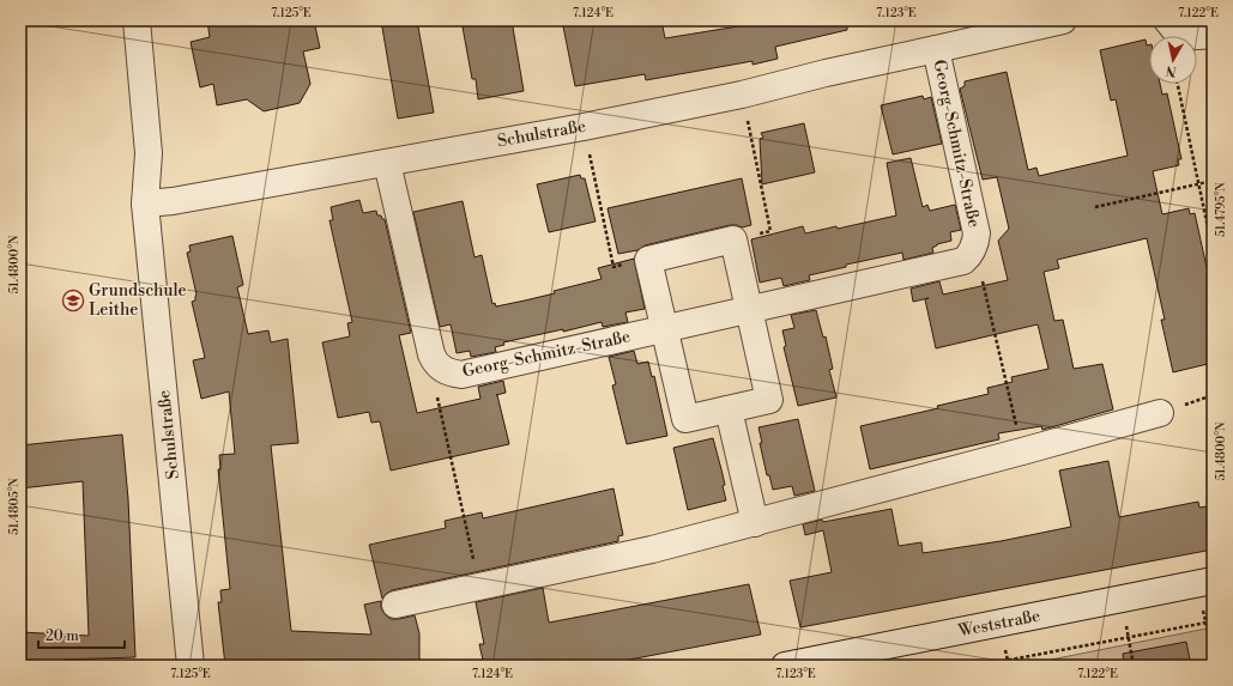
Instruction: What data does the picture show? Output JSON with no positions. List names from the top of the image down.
{
  "streets": {
    "street": ["Schulstraße", "Georg-Schmitz-Straße", "Weststraße"]
  },
  "crossings": [
    ["Schulstraße", "Georg-Schmitz-Straße"]
  ],
  "places": {
    "school or university": ["Grundschule Leithe"]
  },
  "scale_bar": "20 m",
  "north": "bottom",
  "coordinates": [
    "7.125°E",
    "7.124°E",
    "7.123°E",
    "7.122°E",
    "51.4795°N",
    "51.4800°N",
    "51.4805°N"
  ]
}
